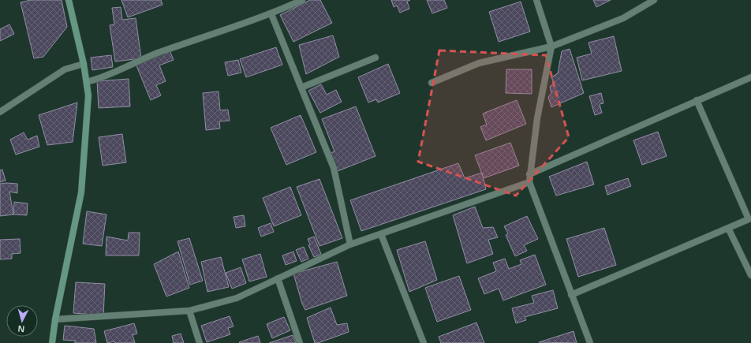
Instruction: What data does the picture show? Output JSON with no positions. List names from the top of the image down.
{
  "north": "bottom"
}
